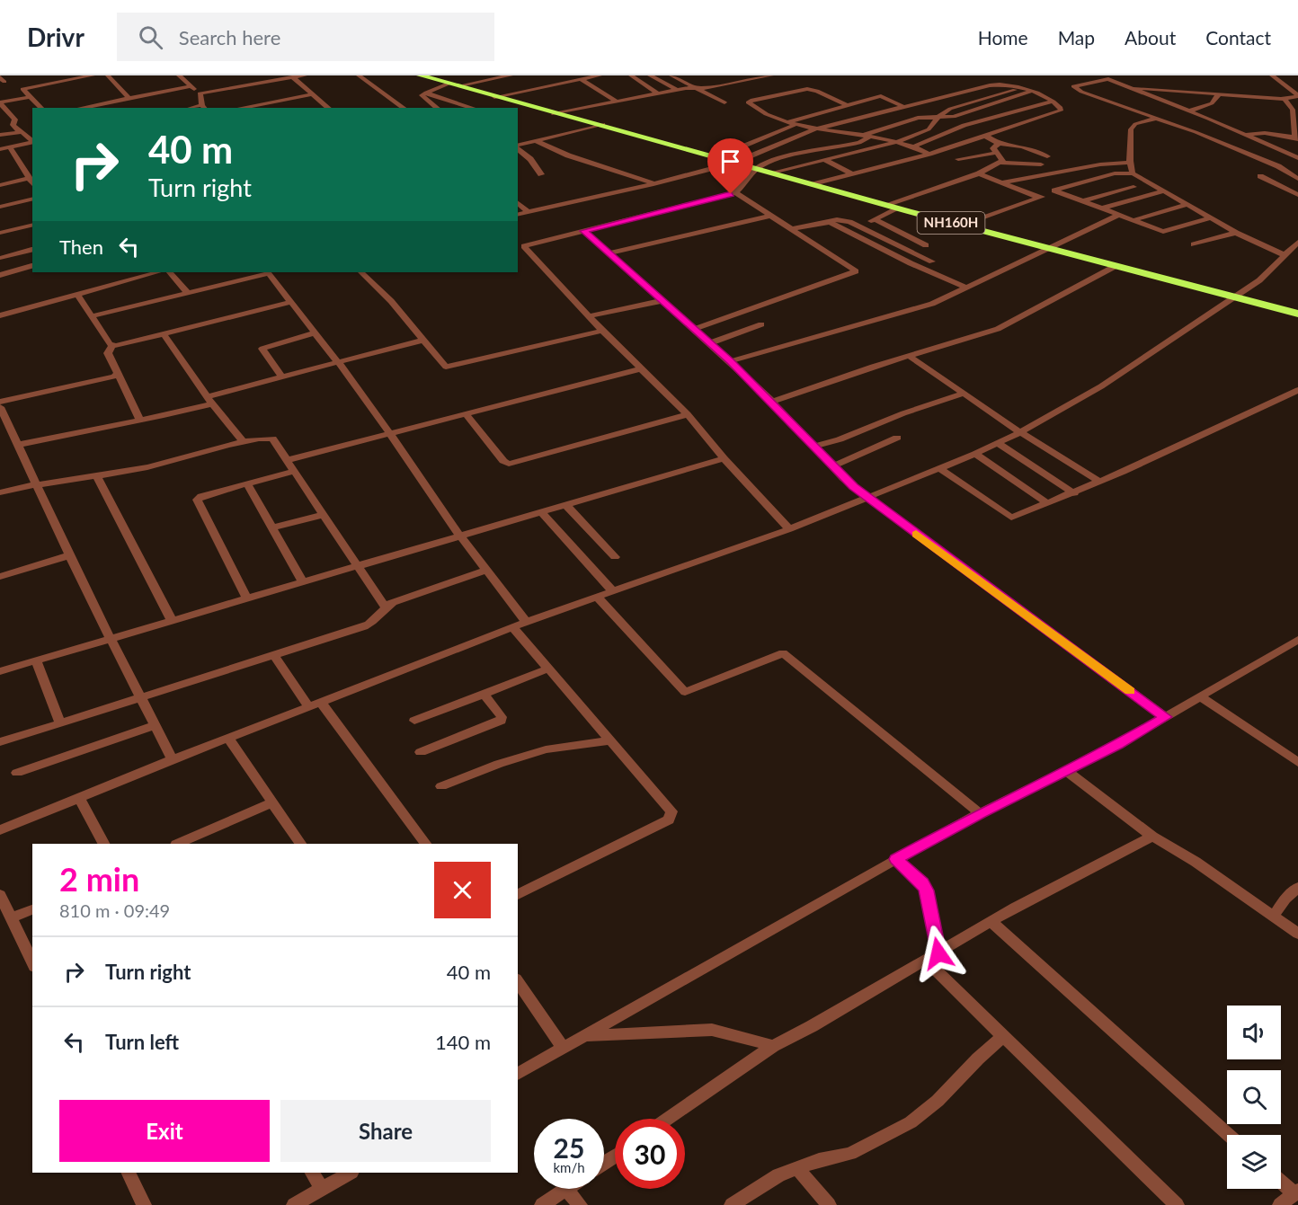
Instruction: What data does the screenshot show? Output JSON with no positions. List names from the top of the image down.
{
  "streets": {
    "highway": ["NH160H"]
  },
  "page": {
    "header": "Drivr",
    "search": "Search here",
    "nav": [
      "Home",
      "Map",
      "About",
      "Contact"
    ],
    "turn": ["40 m", "Turn right"],
    "then": "Then",
    "heading": ["2 min", "810 m · 09:49"],
    "list": [
      {
        "name": "Turn right",
        "value": "40 m"
      },
      {
        "name": "Turn left",
        "value": "140 m"
      }
    ],
    "buttons": ["Exit", "Share"],
    "speed": "25 km/h",
    "limit": "30"
  }
}
